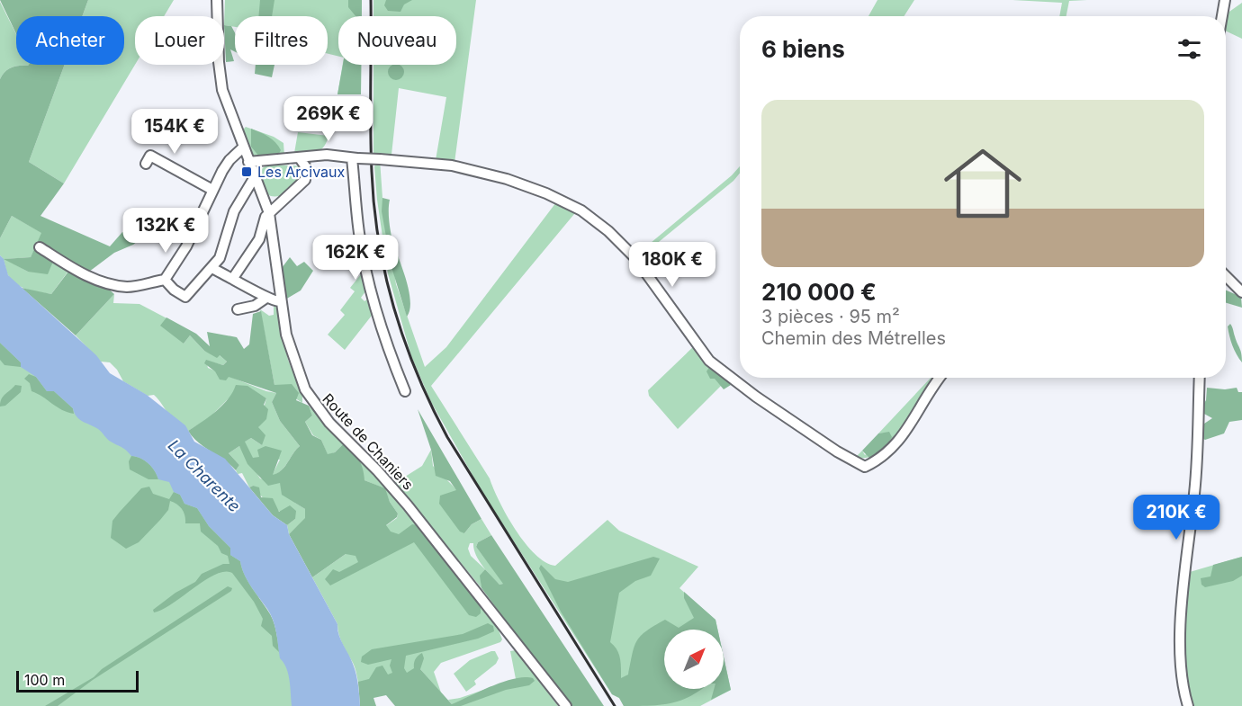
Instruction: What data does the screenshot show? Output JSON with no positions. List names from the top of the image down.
{
  "streets": {
    "street": ["Route de Chaniers"]
  },
  "water": ["La Charente"],
  "places": {
    "transit": ["Les Arcivaux"]
  },
  "scale_bar": "100 m",
  "north": "top right",
  "page": {
    "chip": [
      "Acheter",
      "Louer",
      "Filtres",
      "Nouveau"
    ],
    "heading": "6 biens",
    "list": [
      {
        "name": "210 000 €",
        "note": "3 pièces · 95 m² · Chemin des Métrelles"
      }
    ],
    "price": [
      "269K €",
      "154K €",
      "132K €",
      "162K €",
      "180K €",
      "210K €"
    ],
    "scale": "100 m"
  }
}
